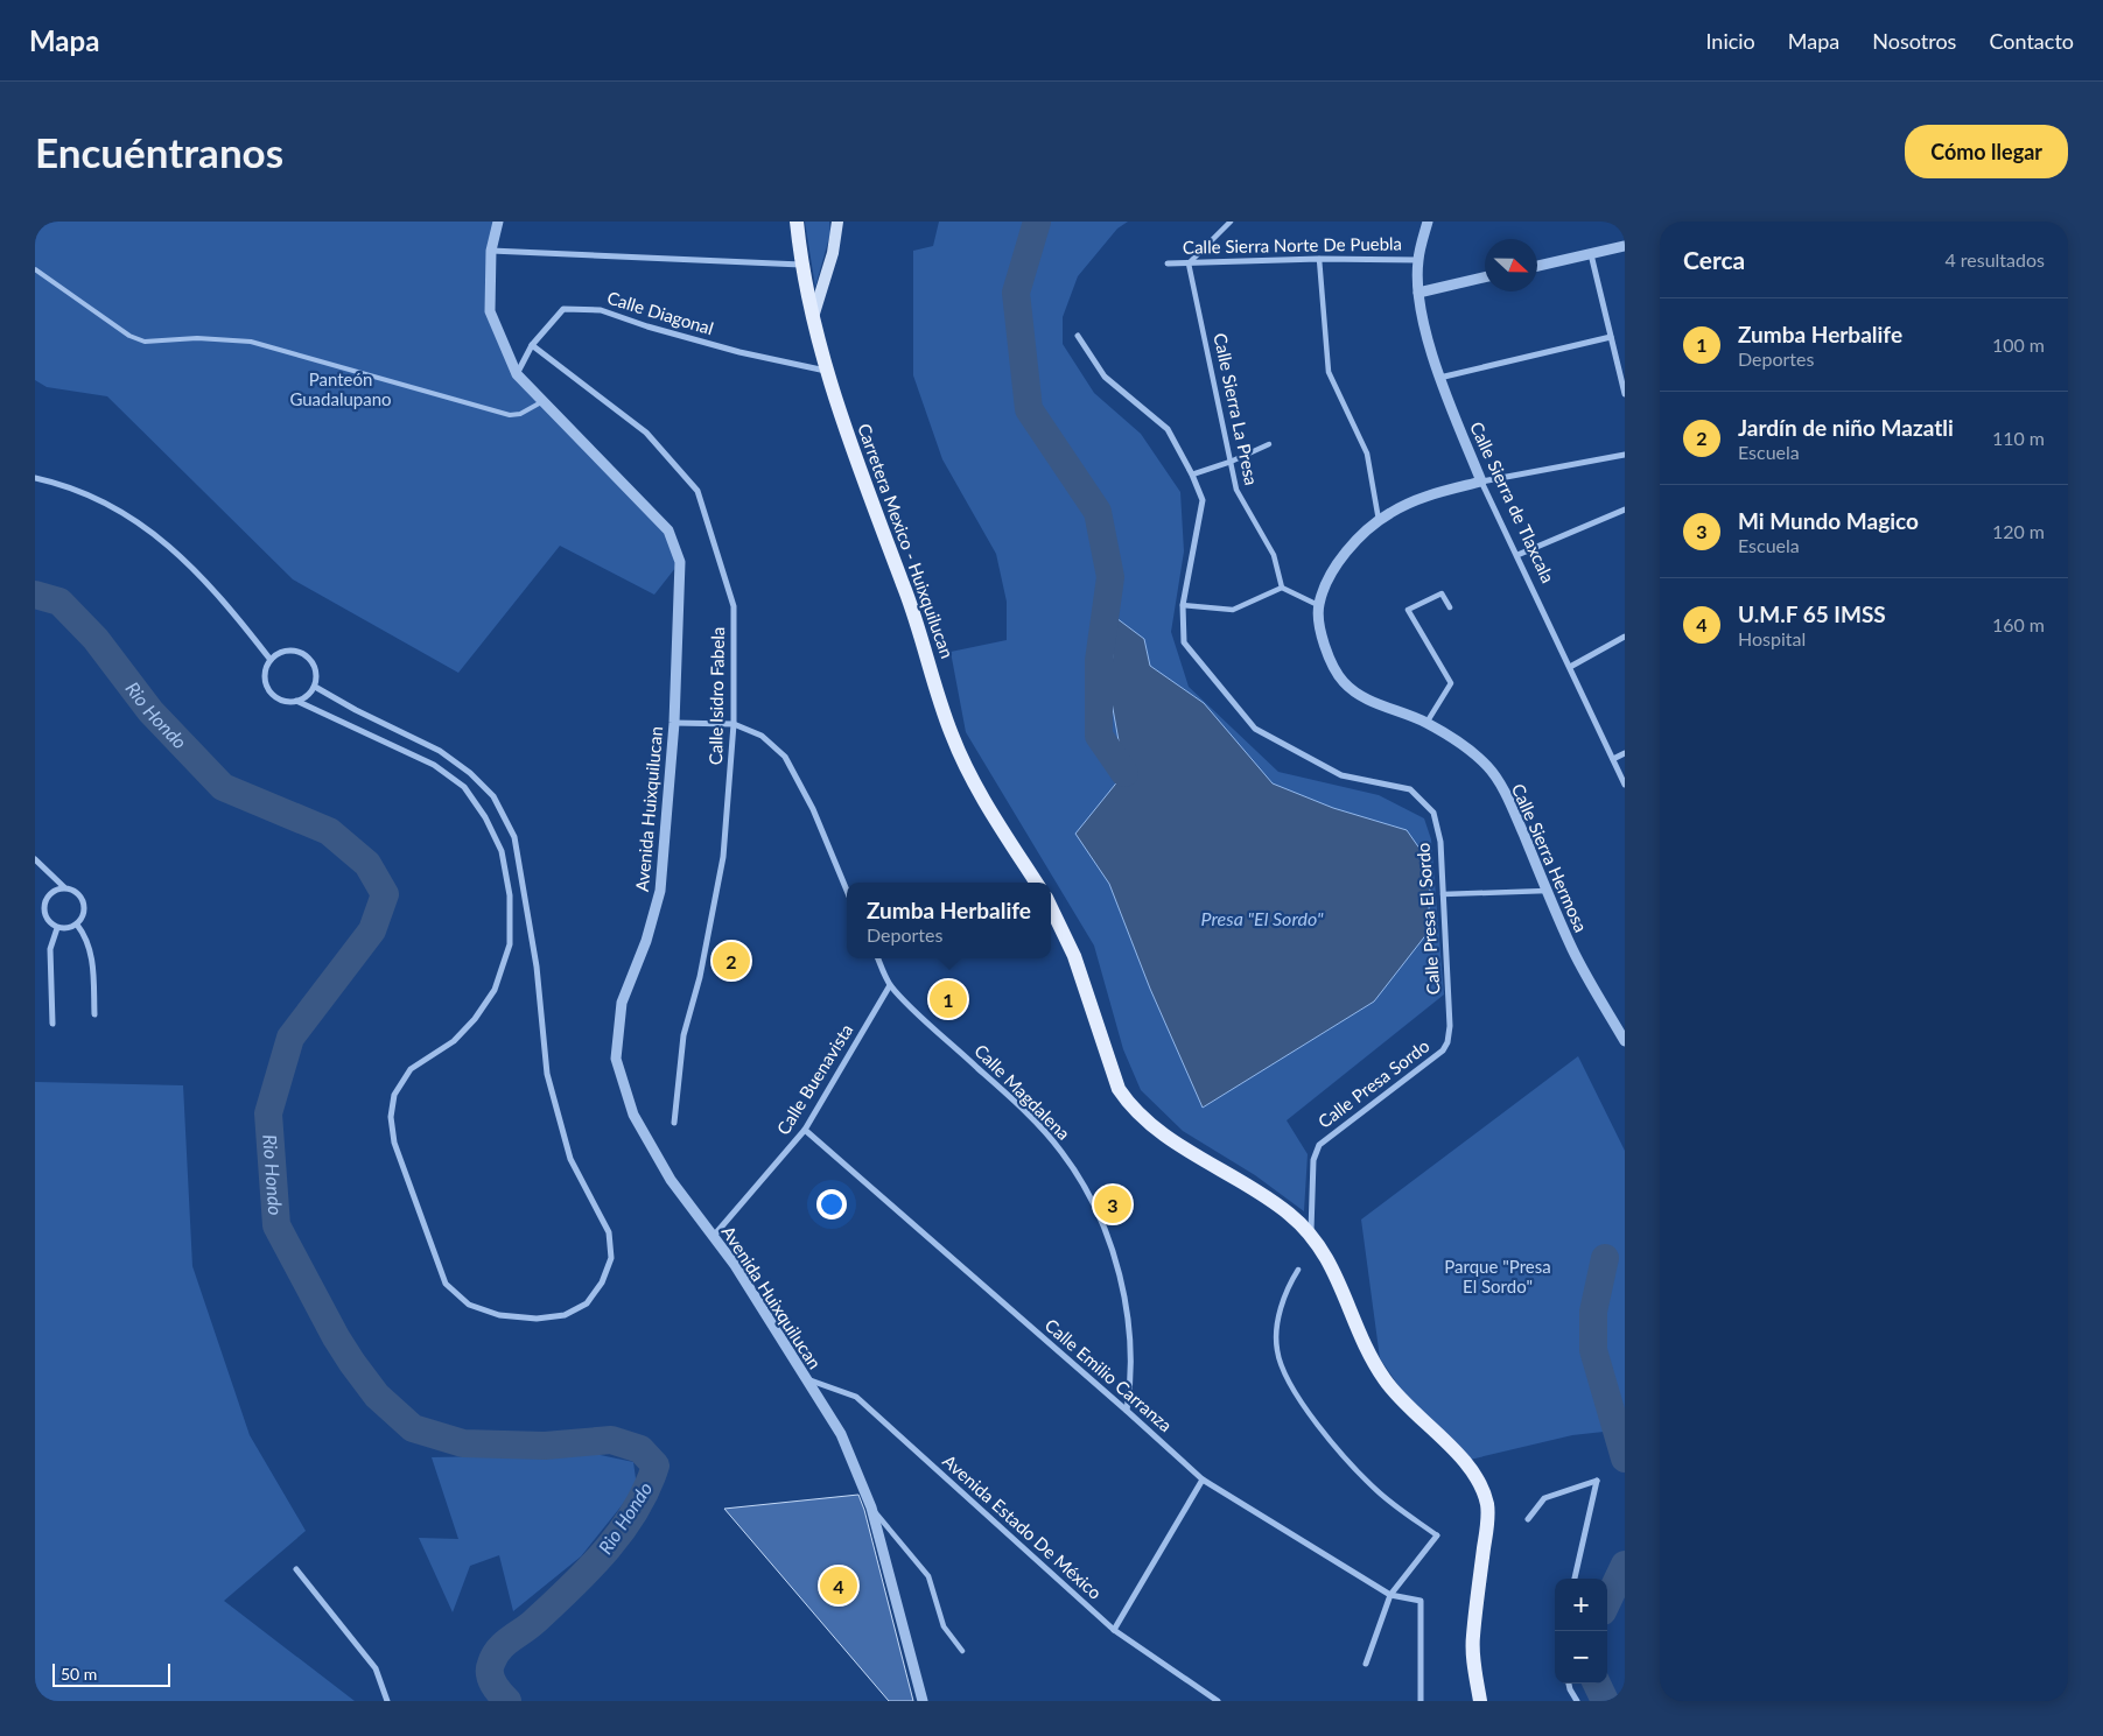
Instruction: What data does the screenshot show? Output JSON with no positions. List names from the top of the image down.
{
  "streets": {
    "main road": ["Carretera Mexico - Huixquilucan"],
    "street": [
      "Calle Sierra Norte De Puebla",
      "Calle Diagonal",
      "Calle Sierra La Presa",
      "Calle Sierra de Tlaxcala",
      "Calle Isidro Fabela",
      "Avenida Huixquilucan",
      "Calle Sierra Hermosa",
      "Calle Presa El Sordo",
      "Calle Buenavista",
      "Calle Presa Sordo",
      "Calle Magdalena",
      "Calle Emilio Carranza",
      "Avenida Estado De México"
    ]
  },
  "crossings": [
    ["Calle Sierra Norte De Puebla", "Calle Sierra La Presa"],
    ["Calle Sierra Norte De Puebla", "Calle Sierra de Tlaxcala"],
    ["Calle Diagonal", "Carretera Mexico - Huixquilucan"],
    ["Calle Diagonal", "Calle Isidro Fabela"],
    ["Calle Diagonal", "Avenida Huixquilucan"],
    ["Avenida Huixquilucan", "Calle Buenavista"],
    ["Avenida Huixquilucan", "Avenida Estado De México"],
    ["Calle Presa El Sordo", "Calle Presa Sordo"],
    ["Calle Buenavista", "Calle Magdalena"],
    ["Calle Buenavista", "Calle Emilio Carranza"],
    ["Calle Magdalena", "Calle Emilio Carranza"]
  ],
  "water": ["Rio Hondo", "Presa \"El Sordo\""],
  "parks": ["Panteón Guadalupano", "Parque \"Presa El Sordo\""],
  "scale_bar": "50 m",
  "north": "right",
  "page": {
    "header": "Mapa",
    "nav": [
      "Inicio",
      "Mapa",
      "Nosotros",
      "Contacto"
    ],
    "buttons": "Cómo llegar",
    "title": "Encuéntranos",
    "heading": ["Cerca", "4 resultados"],
    "list": [
      {
        "mark": "1",
        "name": "Zumba Herbalife",
        "note": "Deportes",
        "value": "100 m"
      },
      {
        "mark": "2",
        "name": "Jardín de niño Mazatli",
        "note": "Escuela",
        "value": "110 m"
      },
      {
        "mark": "3",
        "name": "Mi Mundo Magico",
        "note": "Escuela",
        "value": "120 m"
      },
      {
        "mark": "4",
        "name": "U.M.F 65 IMSS",
        "note": "Hospital",
        "value": "160 m"
      }
    ],
    "popup": ["Zumba Herbalife", "Deportes"],
    "pins": [
      "2",
      "1",
      "3",
      "4"
    ],
    "map_buttons": ["+", "−"],
    "scale": "50 m"
  }
}
